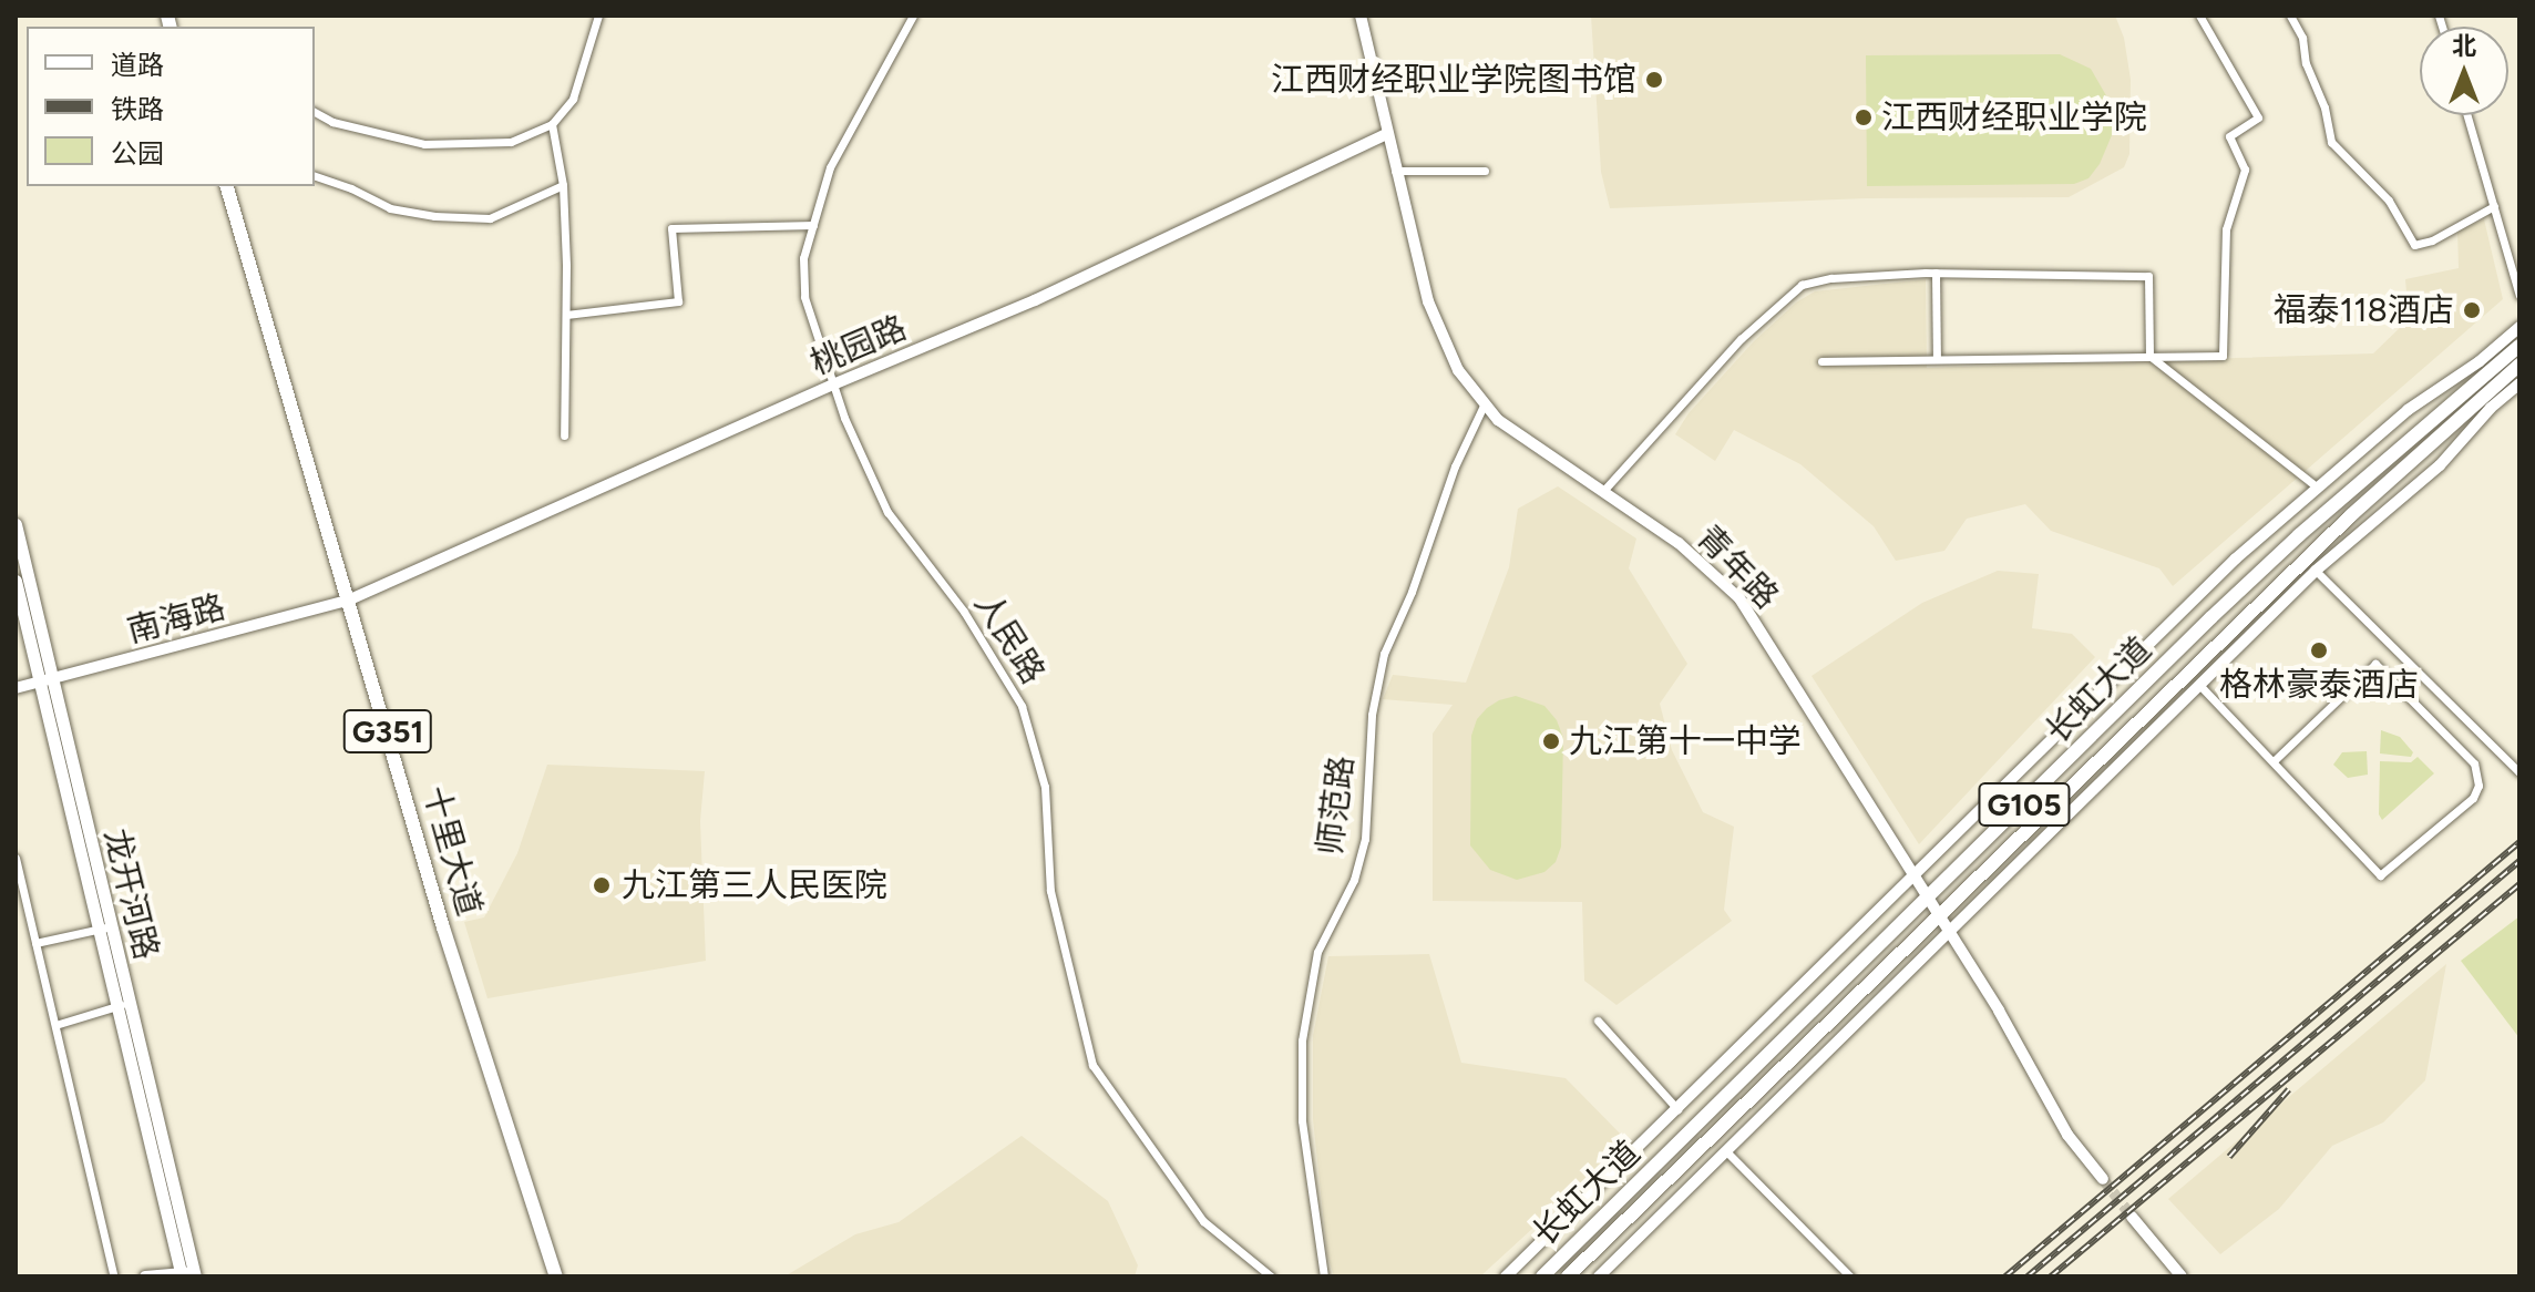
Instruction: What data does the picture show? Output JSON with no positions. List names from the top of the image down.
{
  "streets": {
    "highway": [
      "长虹大道",
      "G351",
      "G105",
      "十里大道"
    ],
    "main road": ["龙开河路"],
    "street": [
      "桃园路",
      "青年路",
      "南海路",
      "人民路",
      "师范路"
    ]
  },
  "crossings": [
    ["桃园路", "青年路"],
    ["桃园路", "南海路"],
    ["桃园路", "人民路"],
    ["桃园路", "十里大道"],
    ["青年路", "长虹大道"],
    ["青年路", "师范路"],
    ["南海路", "十里大道"],
    ["南海路", "龙开河路"]
  ],
  "places": [
    "江西财经职业学院图书馆",
    "江西财经职业学院",
    "福泰118酒店",
    "格林豪泰酒店",
    "九江第十一中学",
    "九江第三人民医院"
  ],
  "legend": ["道路", "铁路", "公园"],
  "north": "top"
}
